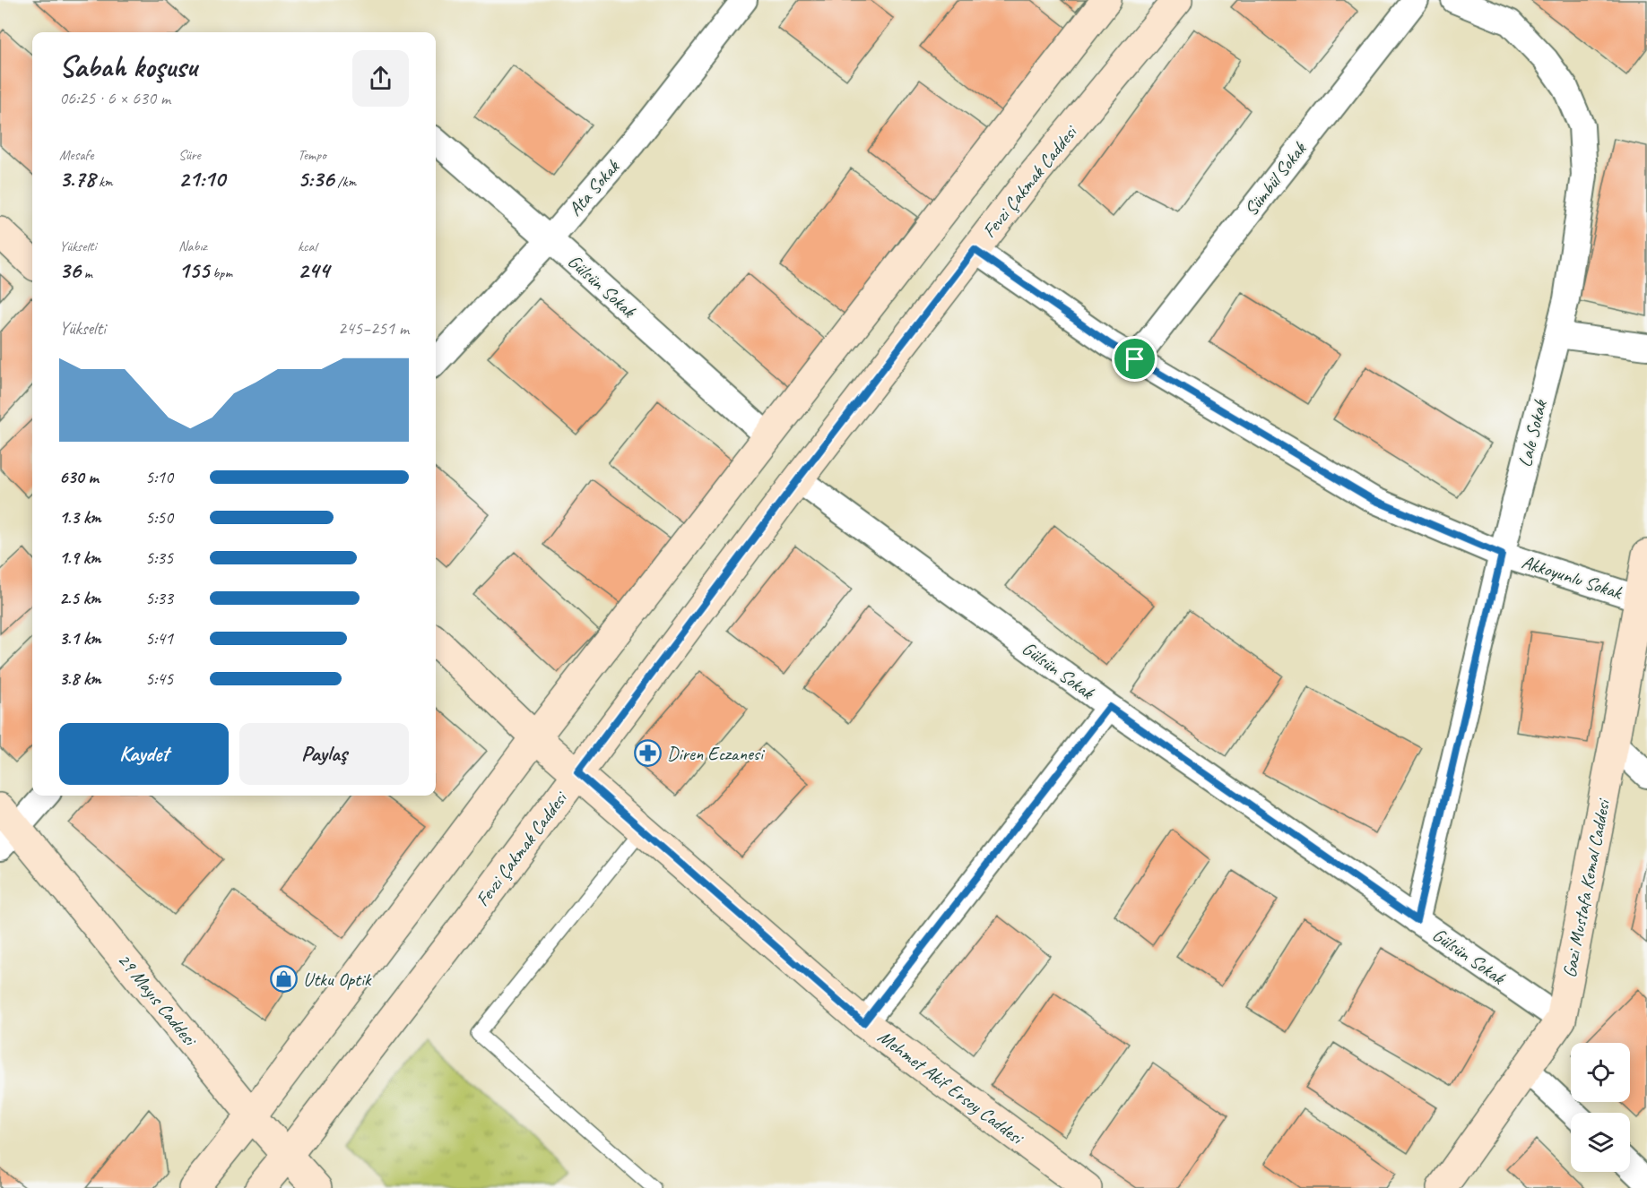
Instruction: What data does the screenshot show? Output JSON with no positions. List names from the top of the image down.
{
  "streets": {
    "main road": [
      "Fevzi Çakmak Caddesi",
      "Gazi Mustafa Kemal Caddesi",
      "29 Mayıs Caddesi",
      "Mehmet Akif Ersoy Caddesi"
    ],
    "street": [
      "Sümbül Sokak",
      "Ata Sokak",
      "Gülsün Sokak",
      "Lale Sokak",
      "Akkoyunlu Sokak"
    ]
  },
  "crossings": [
    ["Sümbül Sokak", "Akkoyunlu Sokak"],
    ["Fevzi Çakmak Caddesi", "Gülsün Sokak"],
    ["Fevzi Çakmak Caddesi", "Akkoyunlu Sokak"],
    ["Fevzi Çakmak Caddesi", "29 Mayıs Caddesi"],
    ["Fevzi Çakmak Caddesi", "Mehmet Akif Ersoy Caddesi"],
    ["Ata Sokak", "Gülsün Sokak"],
    ["Gülsün Sokak", "Lale Sokak"],
    ["Gülsün Sokak", "Gazi Mustafa Kemal Caddesi"],
    ["Lale Sokak", "Akkoyunlu Sokak"],
    ["Akkoyunlu Sokak", "Gazi Mustafa Kemal Caddesi"]
  ],
  "places": {
    "pharmacy": ["Diren Eczanesi"],
    "shop": ["Utku Optik"]
  },
  "page": {
    "heading": ["Sabah koşusu", "06:25 · 6 × 630 m"],
    "stats": [
      ["Mesafe", "3.78 km"],
      ["Süre", "21:10"],
      ["Tempo", "5:36 /km"],
      ["Yükselti", "36 m"],
      ["Nabız", "155 bpm"],
      ["kcal", "244"]
    ],
    "chart": ["Yükselti", "245–251 m"],
    "list": [
      {
        "name": "630 m",
        "note": "5:10"
      },
      {
        "name": "1.3 km",
        "note": "5:50"
      },
      {
        "name": "1.9 km",
        "note": "5:35"
      },
      {
        "name": "2.5 km",
        "note": "5:33"
      },
      {
        "name": "3.1 km",
        "note": "5:41"
      },
      {
        "name": "3.8 km",
        "note": "5:45"
      }
    ],
    "buttons": ["Kaydet", "Paylaş"]
  }
}
